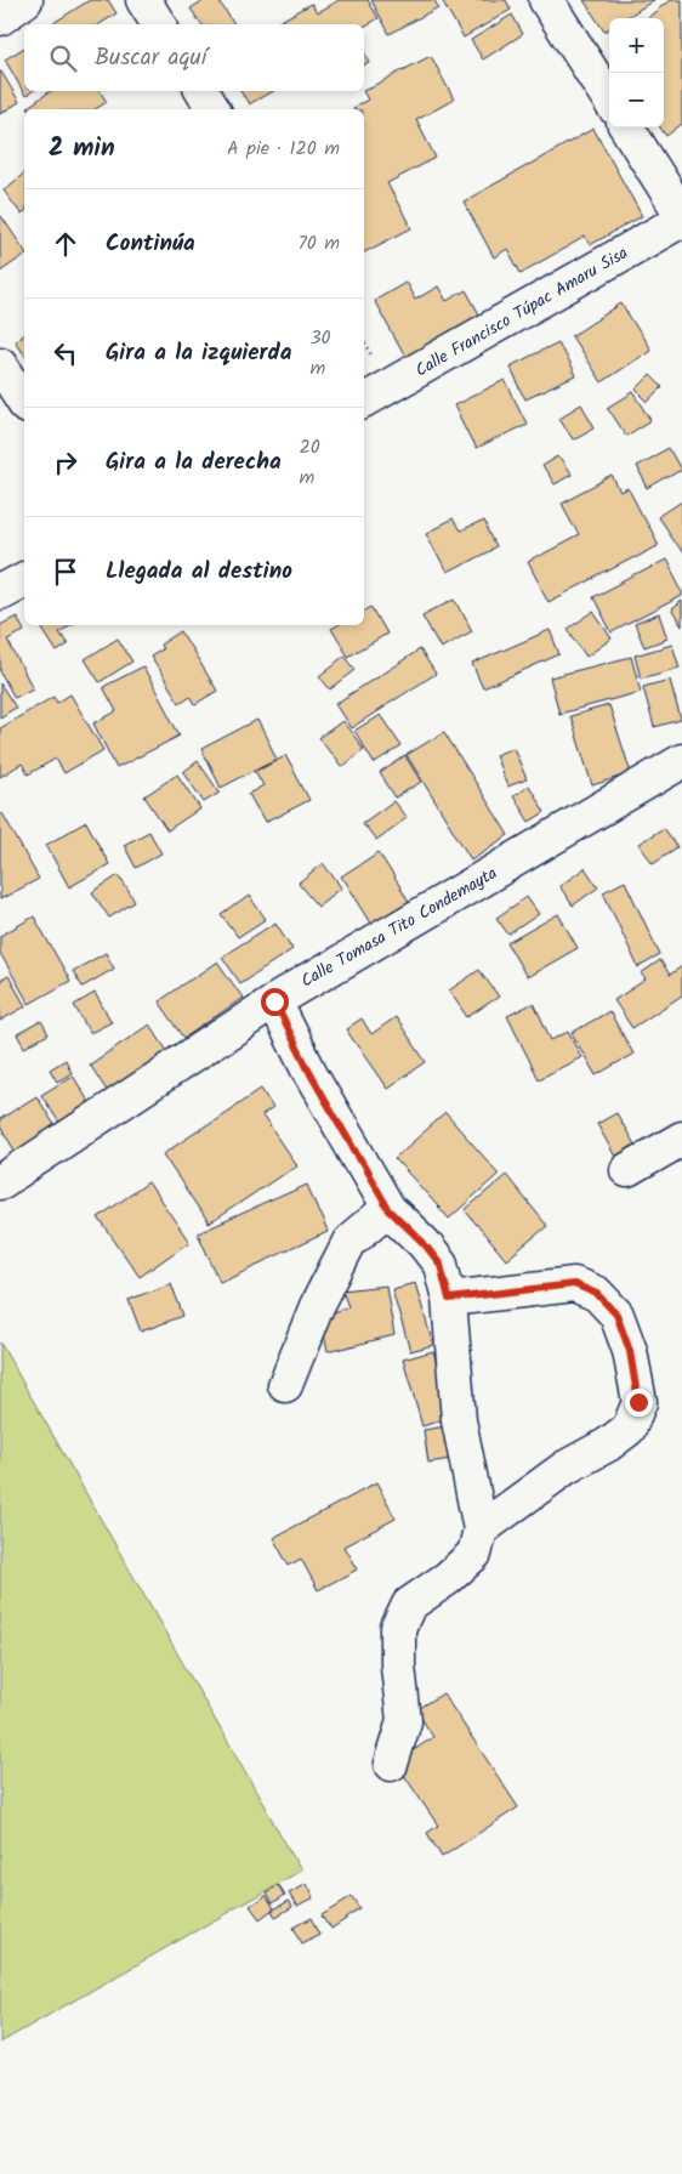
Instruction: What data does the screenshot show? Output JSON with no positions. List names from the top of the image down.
{
  "streets": {
    "street": ["Calle Francisco Túpac Amaru Sisa", "Calle Tomasa Tito Condemayta"]
  },
  "page": {
    "map_buttons": ["+", "−"],
    "search": "Buscar aquí",
    "heading": ["2 min", "A pie · 120 m"],
    "list": [
      ["Continúa", "70 m"],
      ["Gira a la izquierda", "30 m"],
      ["Gira a la derecha", "20 m"],
      "Llegada al destino"
    ]
  }
}
